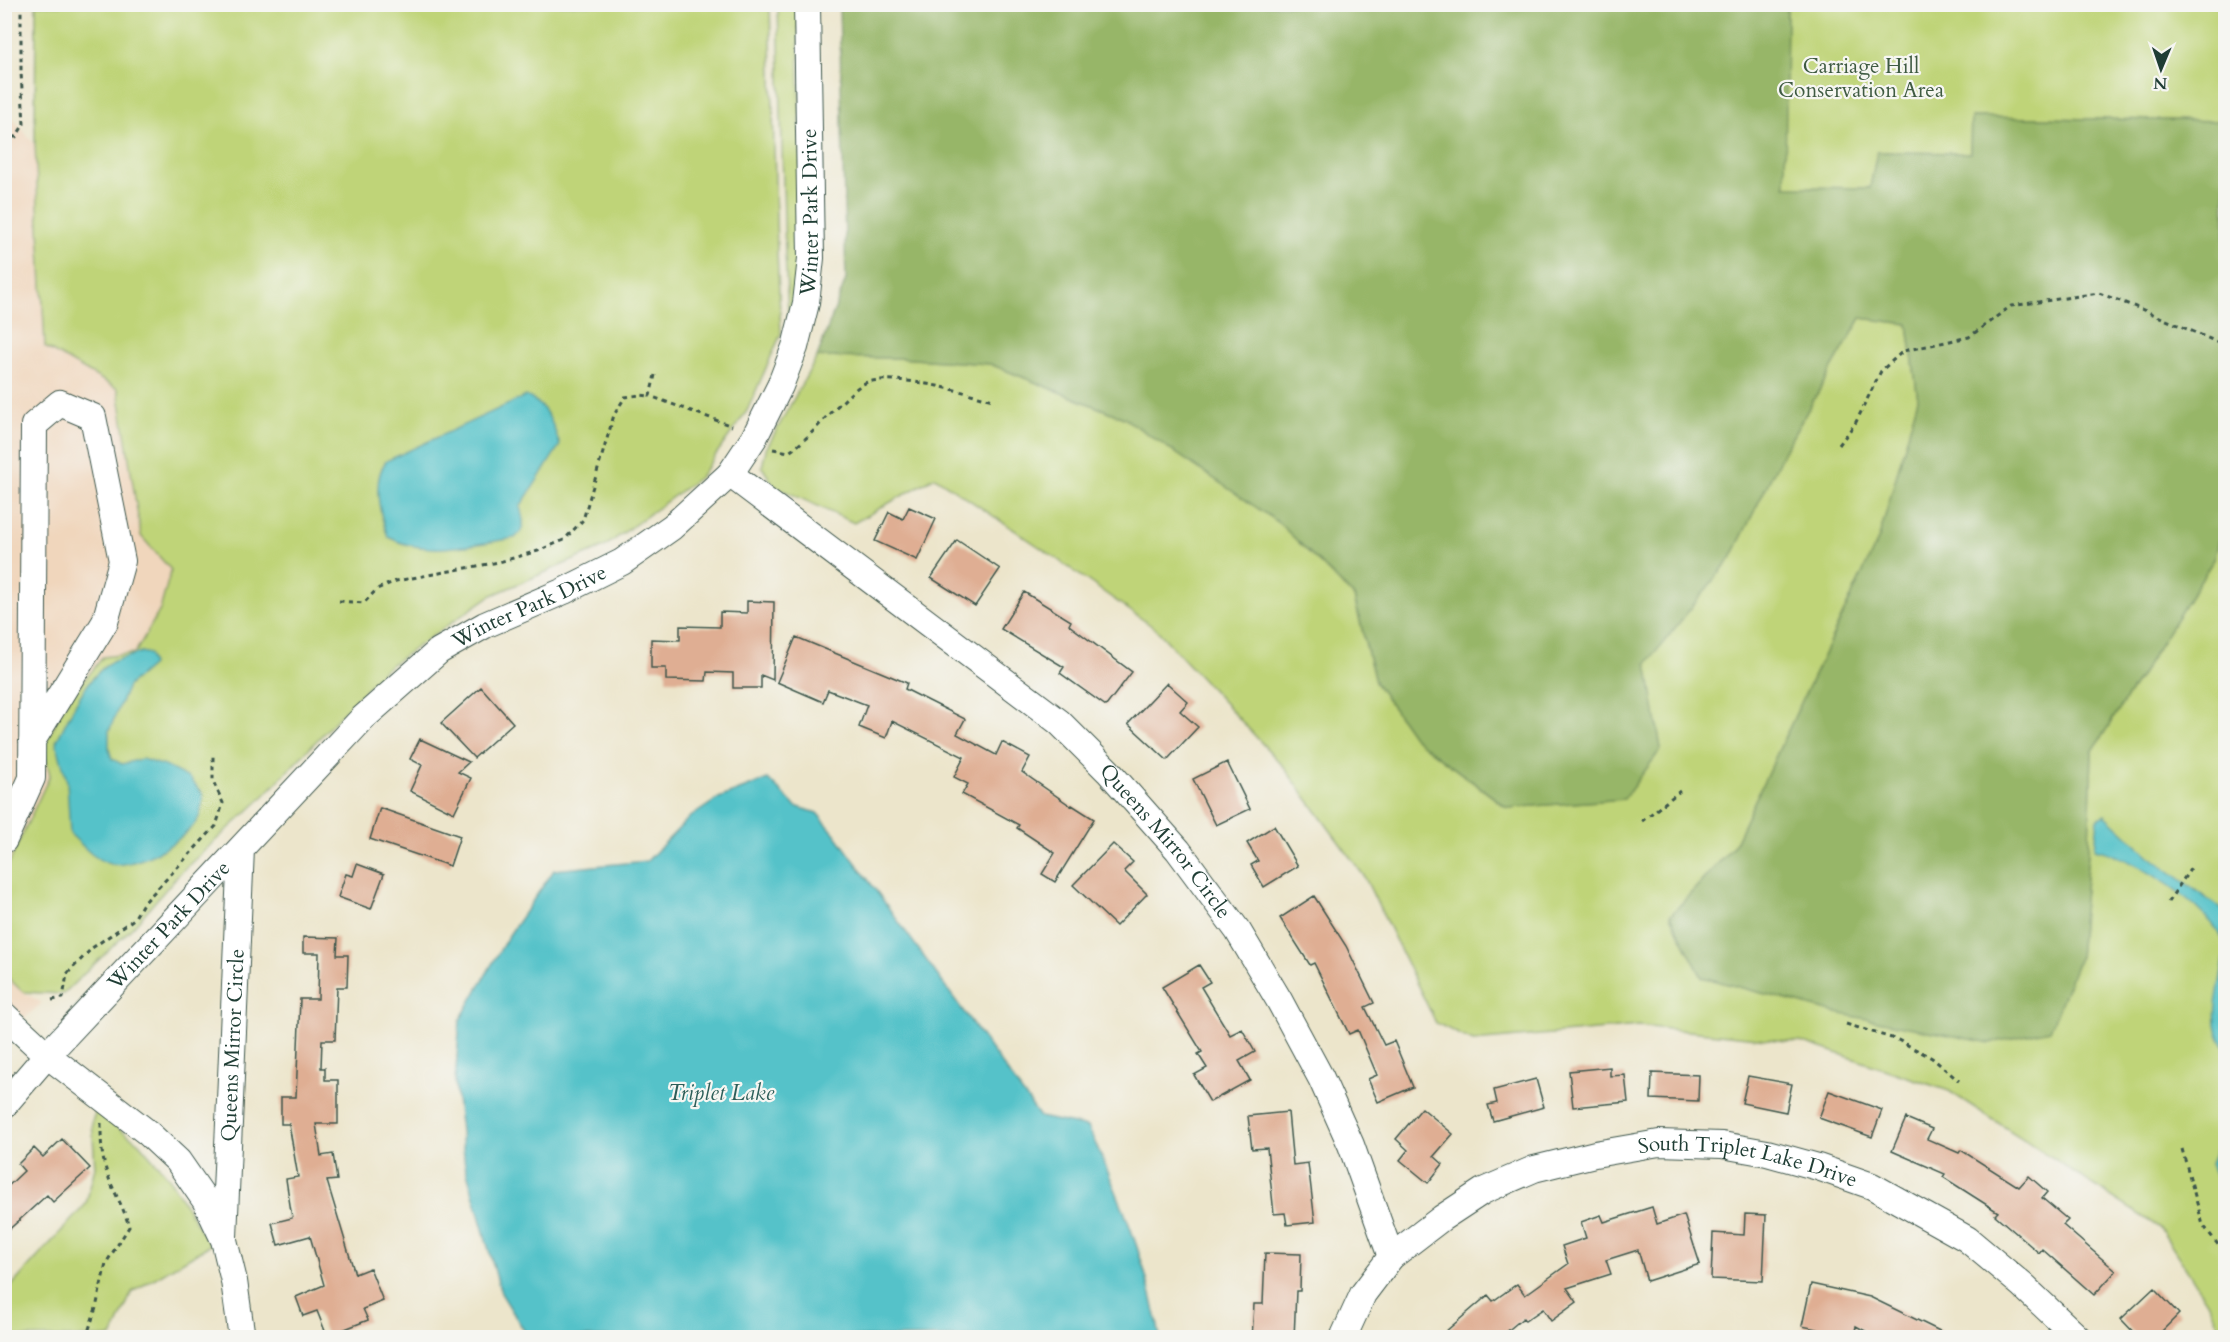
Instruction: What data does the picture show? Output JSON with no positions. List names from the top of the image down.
{
  "streets": {
    "street": ["Winter Park Drive", "Queens Mirror Circle", "South Triplet Lake Drive"]
  },
  "crossings": [
    ["Winter Park Drive", "Queens Mirror Circle"],
    ["Queens Mirror Circle", "South Triplet Lake Drive"]
  ],
  "water": ["Triplet Lake"],
  "parks": ["Carriage Hill Conservation Area"],
  "north": "bottom"
}
